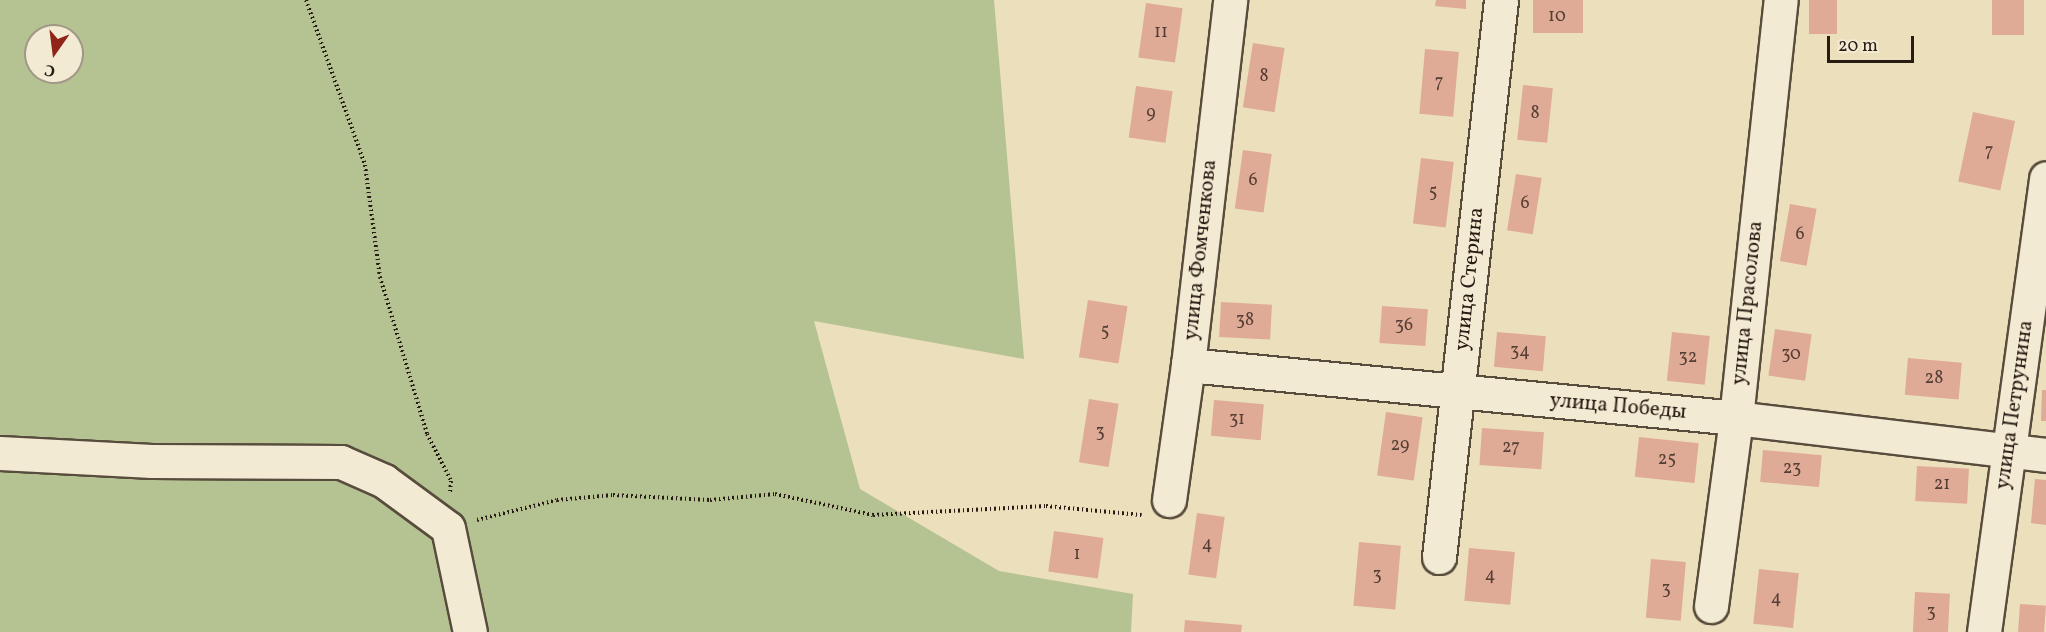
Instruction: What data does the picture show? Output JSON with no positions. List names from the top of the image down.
{
  "streets": {
    "street": [
      "улица Фомченкова",
      "улица Стерина",
      "улица Прасолова",
      "улица Петрунина",
      "улица Победы"
    ]
  },
  "crossings": [
    ["улица Фомченкова", "улица Победы"],
    ["улица Стерина", "улица Победы"],
    ["улица Прасолова", "улица Победы"],
    ["улица Петрунина", "улица Победы"]
  ],
  "house_numbers": [
    "10",
    "11",
    "8",
    "7",
    "9",
    "8",
    "7",
    "6",
    "5",
    "6",
    "6",
    "38",
    "36",
    "5",
    "34",
    "30",
    "32",
    "28",
    "31",
    "3",
    "29",
    "27",
    "25",
    "23",
    "21",
    "4",
    "1",
    "3",
    "4",
    "3",
    "4",
    "3"
  ],
  "scale_bar": "20 m",
  "north": "bottom"
}
